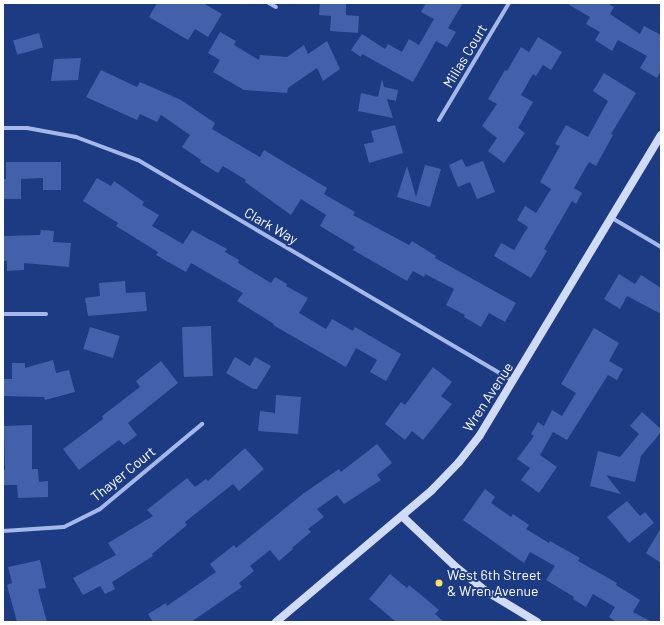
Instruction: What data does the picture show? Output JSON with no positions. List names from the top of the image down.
{
  "streets": {
    "street": [
      "Milias Court",
      "Clark Way",
      "Wren Avenue",
      "Thayer Court"
    ]
  },
  "crossings": [
    ["Clark Way", "Wren Avenue"]
  ],
  "places": ["West 6th Street & Wren Avenue"]
}
